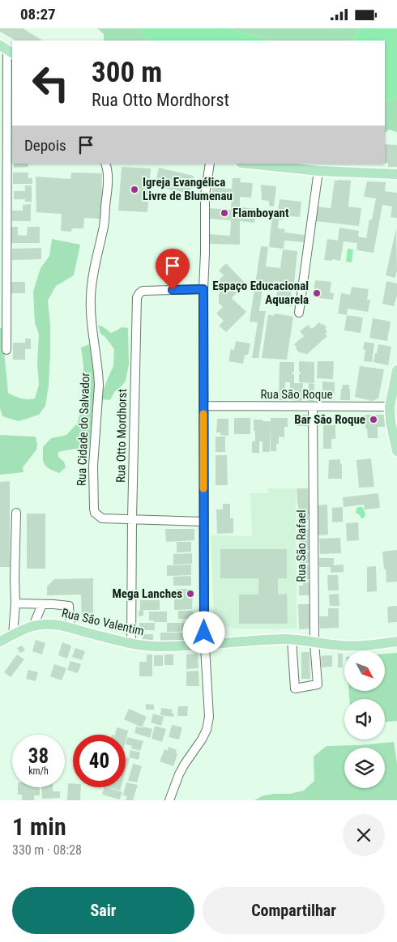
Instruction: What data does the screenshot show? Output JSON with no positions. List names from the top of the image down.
{
  "streets": {
    "main road": ["Rua São Valentim"],
    "street": [
      "Rua São Roque",
      "Rua Cidade do Salvador",
      "Rua Otto Mordhorst",
      "Rua São Rafael"
    ]
  },
  "crossings": [
    ["Rua São Roque", "Rua São Rafael"],
    ["Rua Cidade do Salvador", "Rua Otto Mordhorst"],
    ["Rua Otto Mordhorst", "Rua São Valentim"],
    ["Rua São Rafael", "Rua São Valentim"]
  ],
  "places": [
    "Igreja Evangélica Livre de Blumenau",
    "Flamboyant",
    "Espaço Educacional Aquarela",
    "Bar São Roque",
    "Mega Lanches"
  ],
  "north": "bottom right",
  "page": {
    "status": "08:27",
    "turn": ["300 m", "Rua Otto Mordhorst"],
    "then": "Depois",
    "speed": "38 km/h",
    "limit": "40",
    "heading": ["1 min", "330 m · 08:28"],
    "buttons": ["Sair", "Compartilhar"]
  }
}
